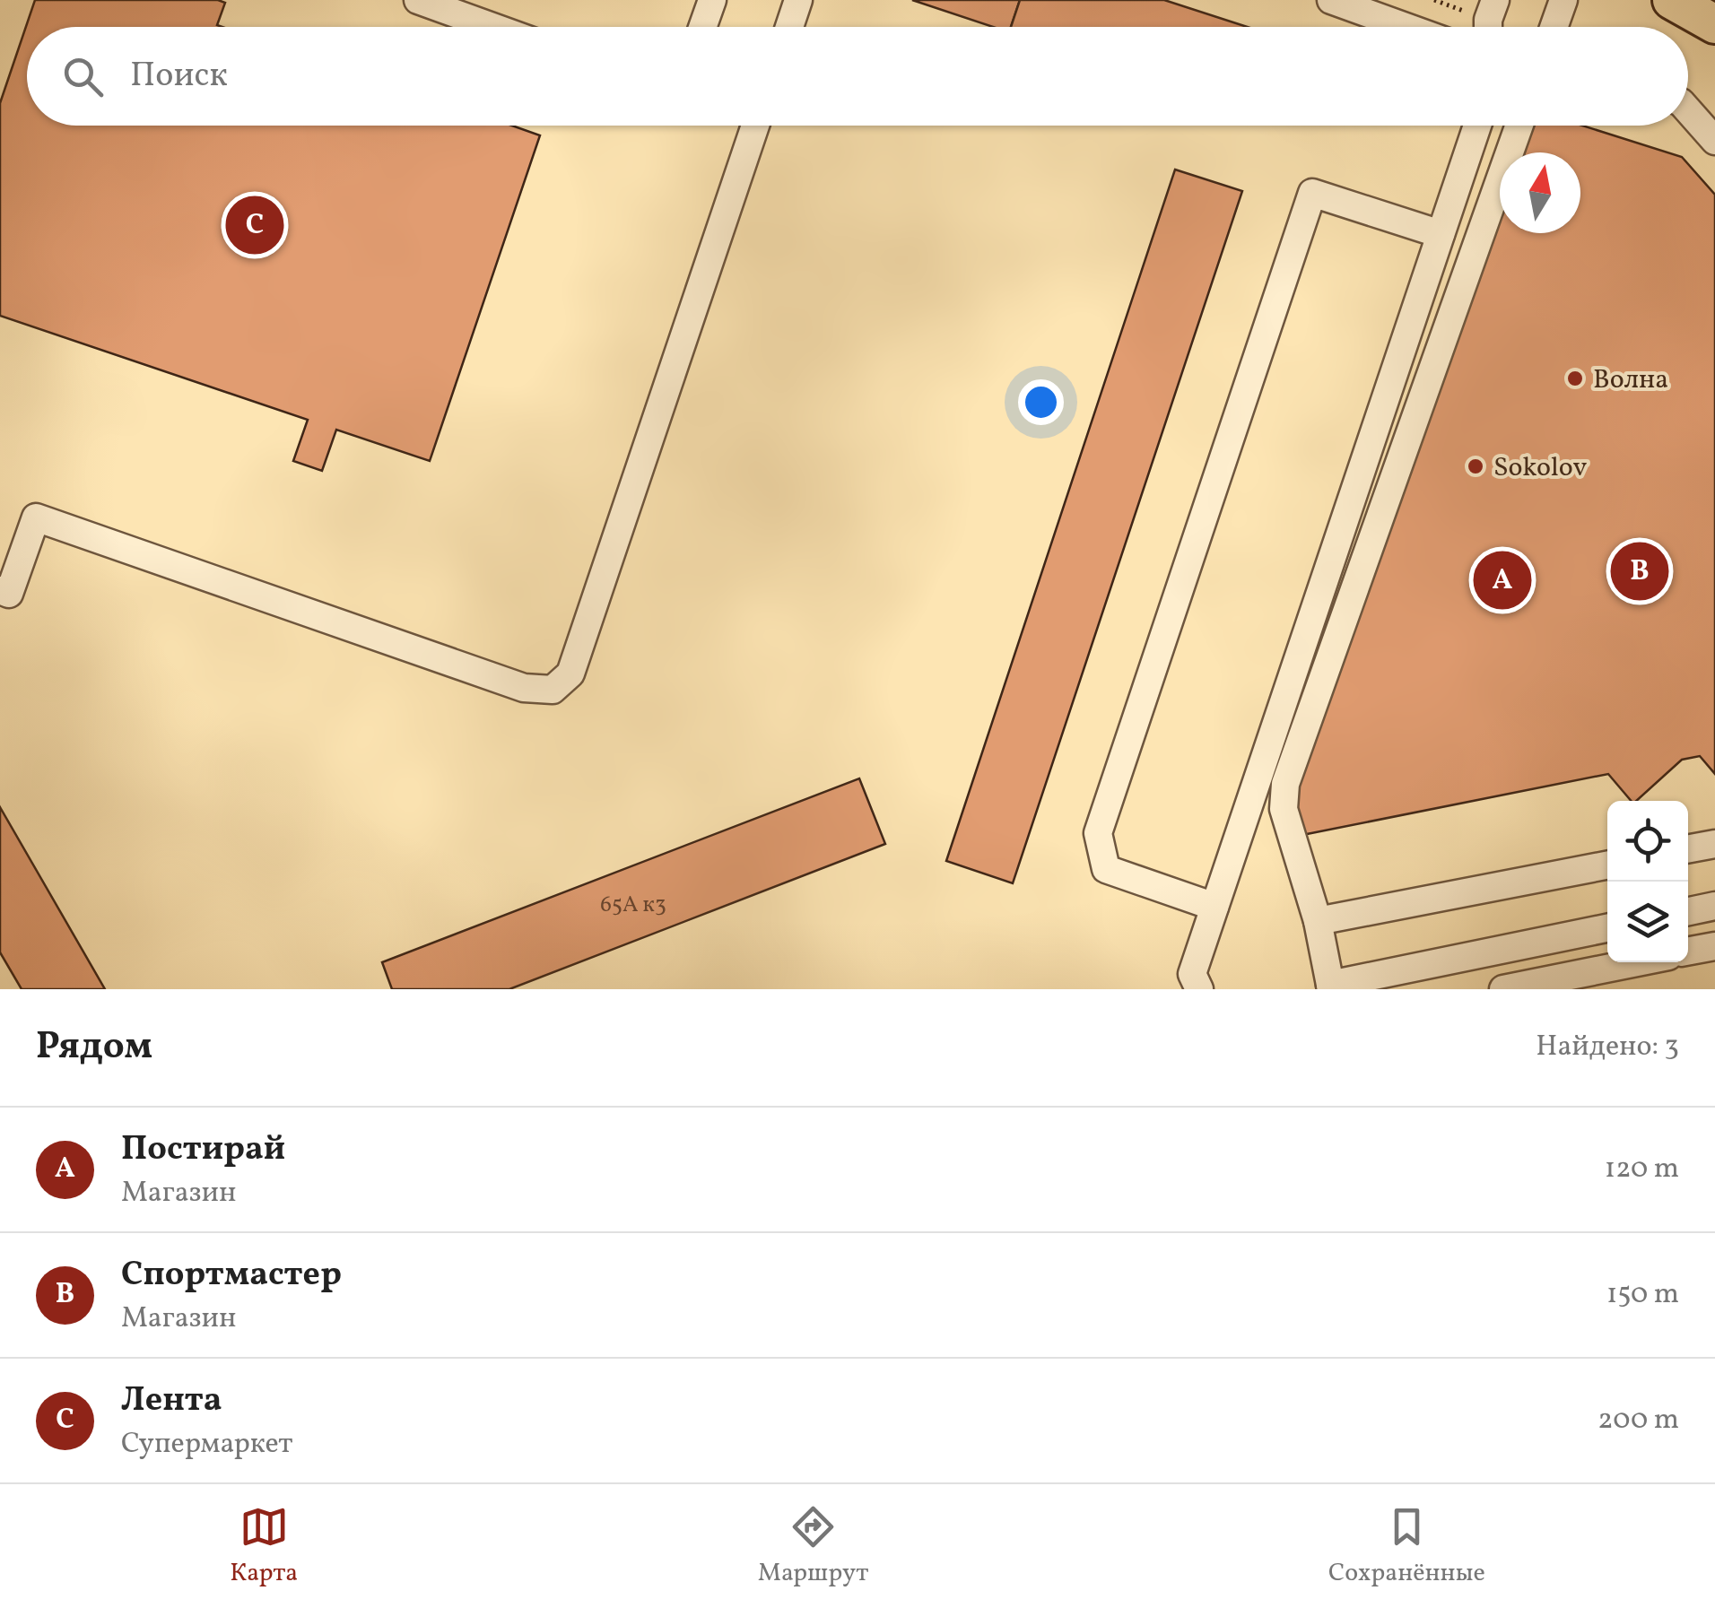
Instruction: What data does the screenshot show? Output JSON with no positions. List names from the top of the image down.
{
  "places": ["Волна", "Sokolov"],
  "house_numbers": ["65А к3"],
  "north": "top",
  "page": {
    "search": "Поиск",
    "pins": ["C", "B", "A"],
    "heading": ["Рядом", "Найдено: 3"],
    "list": [
      {
        "mark": "A",
        "name": "Постирай",
        "note": "Магазин",
        "value": "120 m"
      },
      {
        "mark": "B",
        "name": "Спортмастер",
        "note": "Магазин",
        "value": "150 m"
      },
      {
        "mark": "C",
        "name": "Лента",
        "note": "Супермаркет",
        "value": "200 m"
      }
    ],
    "nav": ["Карта", "Маршрут", "Сохранённые"]
  }
}
